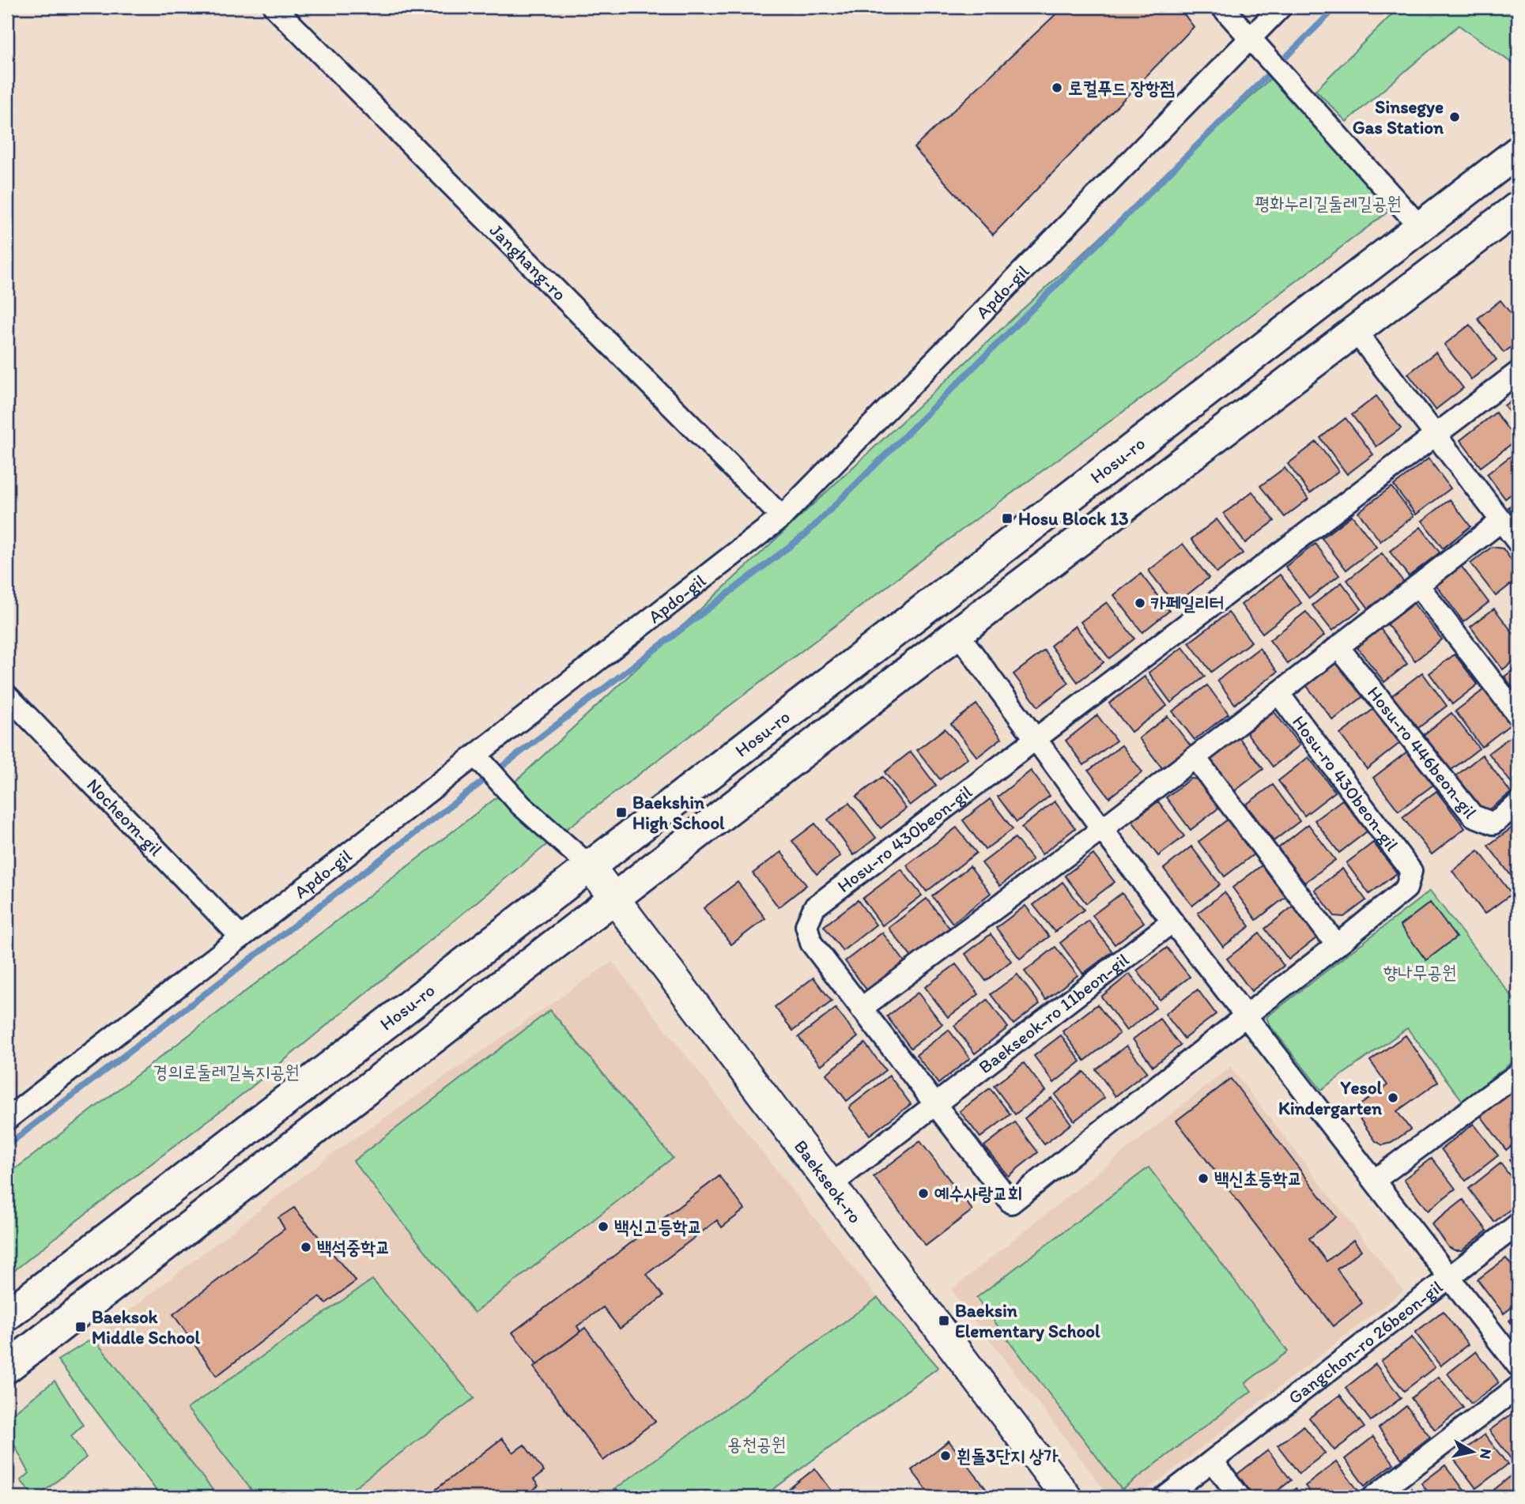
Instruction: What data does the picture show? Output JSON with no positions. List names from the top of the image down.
{
  "streets": {
    "main road": ["Hosu-ro", "Baekseok-ro"],
    "street": [
      "Janghang-ro",
      "Apdo-gil",
      "Hosu-ro 446beon-gil",
      "Hosu-ro 430beon-gil",
      "Nocheom-gil",
      "Baekseok-ro 11beon-gil",
      "Gangchon-ro 26beon-gil"
    ]
  },
  "crossings": [
    ["Janghang-ro", "Apdo-gil"],
    ["Apdo-gil", "Nocheom-gil"],
    ["Hosu-ro", "Baekseok-ro"],
    ["Hosu-ro 430beon-gil", "Baekseok-ro 11beon-gil"],
    ["Baekseok-ro 11beon-gil", "Baekseok-ro"]
  ],
  "parks": [
    "평화누리길둘레길공원",
    "향나무공원",
    "경의로둘레길녹지공원",
    "용천공원"
  ],
  "places": {
    "other": [
      "로컬푸드 장항점",
      "Sinsegye Gas Station",
      "카페일리터",
      "Yesol Kindergarten",
      "백신초등학교",
      "예수사랑교회",
      "백신고등학교",
      "백석중학교",
      "흰돌3단지 상가"
    ],
    "transit": [
      "Hosu Block 13",
      "Baekshin High School",
      "Baeksin Elementary School",
      "Baeksok Middle School"
    ]
  },
  "north": "right"
}
